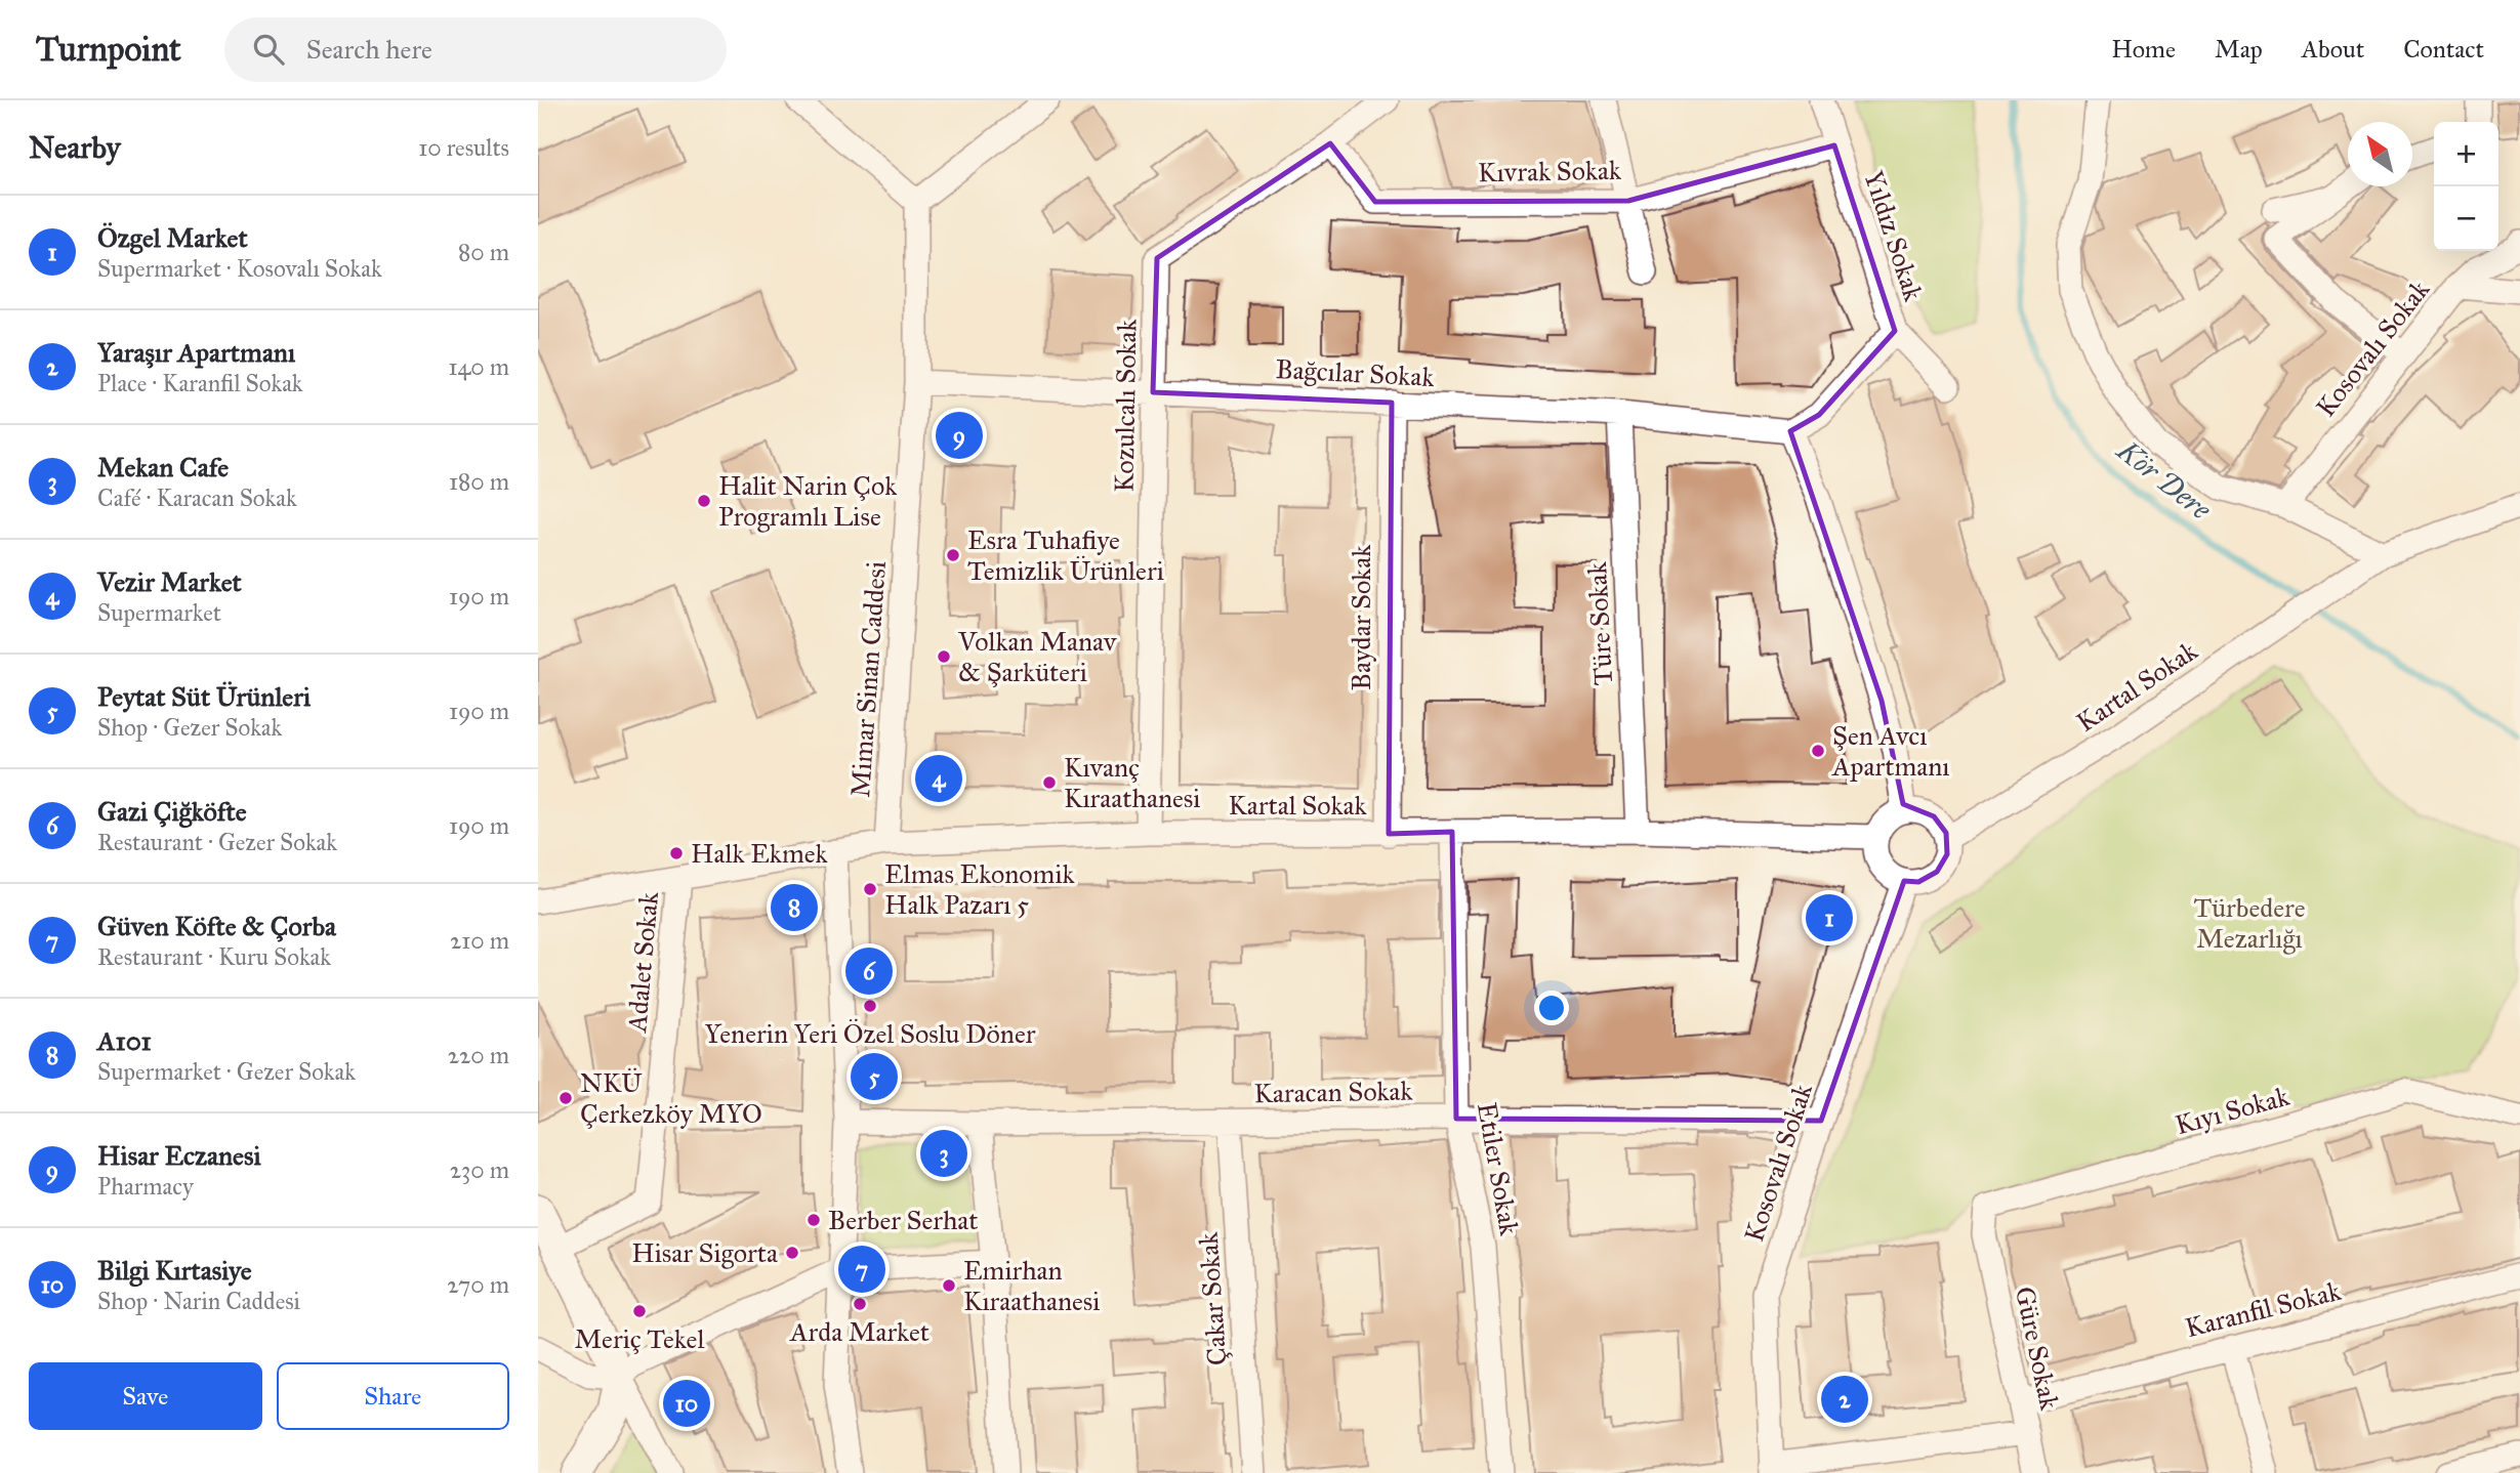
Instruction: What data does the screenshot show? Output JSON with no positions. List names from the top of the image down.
{
  "streets": {
    "street": [
      "Kıvrak Sokak",
      "Yıldız Sokak",
      "Kosovalı Sokak",
      "Bağcılar Sokak",
      "Kozulcalı Sokak",
      "Baydar Sokak",
      "Türe Sokak",
      "Mimar Sinan Caddesi",
      "Kartal Sokak",
      "Adalet Sokak",
      "Karacan Sokak",
      "Kıyı Sokak",
      "Etiler Sokak",
      "Çakar Sokak",
      "Karanfil Sokak",
      "Güre Sokak"
    ]
  },
  "crossings": [
    ["Kıvrak Sokak", "Yıldız Sokak"],
    ["Kıvrak Sokak", "Kozulcalı Sokak"],
    ["Yıldız Sokak", "Bağcılar Sokak"],
    ["Kosovalı Sokak", "Kartal Sokak"],
    ["Kosovalı Sokak", "Karacan Sokak"],
    ["Bağcılar Sokak", "Kozulcalı Sokak"],
    ["Bağcılar Sokak", "Baydar Sokak"],
    ["Bağcılar Sokak", "Türe Sokak"],
    ["Bağcılar Sokak", "Mimar Sinan Caddesi"],
    ["Kozulcalı Sokak", "Kartal Sokak"],
    ["Baydar Sokak", "Kartal Sokak"],
    ["Türe Sokak", "Kartal Sokak"],
    ["Mimar Sinan Caddesi", "Kartal Sokak"],
    ["Kartal Sokak", "Adalet Sokak"],
    ["Kartal Sokak", "Etiler Sokak"],
    ["Karacan Sokak", "Etiler Sokak"],
    ["Karacan Sokak", "Çakar Sokak"],
    ["Kıyı Sokak", "Güre Sokak"],
    ["Karanfil Sokak", "Güre Sokak"]
  ],
  "water": ["Kör Dere"],
  "parks": ["Türbedere Mezarlığı"],
  "places": [
    "Halit Narin Çok Programlı Lise",
    "Esra Tuhafiye Temizlik Ürünleri",
    "Volkan Manav & Şarküteri",
    "Şen Avcı Apartmanı",
    "Kıvanç Kıraathanesi",
    "Halk Ekmek",
    "Elmas Ekonomik Halk Pazarı 5",
    "Yenerin Yeri Özel Soslu Döner",
    "NKÜ Çerkezköy MYO",
    "Berber Serhat",
    "Hisar Sigorta",
    "Emirhan Kıraathanesi",
    "Arda Market",
    "Meriç Tekel"
  ],
  "north": "top left",
  "page": {
    "header": "Turnpoint",
    "search": "Search here",
    "nav": [
      "Home",
      "Map",
      "About",
      "Contact"
    ],
    "heading": ["Nearby", "10 results"],
    "map_buttons": ["+", "−"],
    "list": [
      {
        "mark": "1",
        "name": "Özgel Market",
        "note": "Supermarket · Kosovalı Sokak",
        "value": "80 m"
      },
      {
        "mark": "2",
        "name": "Yaraşır Apartmanı",
        "note": "Place · Karanfil Sokak",
        "value": "140 m"
      },
      {
        "mark": "3",
        "name": "Mekan Cafe",
        "note": "Café · Karacan Sokak",
        "value": "180 m"
      },
      {
        "mark": "4",
        "name": "Vezir Market",
        "note": "Supermarket",
        "value": "190 m"
      },
      {
        "mark": "5",
        "name": "Peytat Süt Ürünleri",
        "note": "Shop · Gezer Sokak",
        "value": "190 m"
      },
      {
        "mark": "6",
        "name": "Gazi Çiğköfte",
        "note": "Restaurant · Gezer Sokak",
        "value": "190 m"
      },
      {
        "mark": "7",
        "name": "Güven Köfte & Çorba",
        "note": "Restaurant · Kuru Sokak",
        "value": "210 m"
      },
      {
        "mark": "8",
        "name": "A101",
        "note": "Supermarket · Gezer Sokak",
        "value": "220 m"
      },
      {
        "mark": "9",
        "name": "Hisar Eczanesi",
        "note": "Pharmacy",
        "value": "230 m"
      },
      {
        "mark": "10",
        "name": "Bilgi Kırtasiye",
        "note": "Shop · Narin Caddesi",
        "value": "270 m"
      }
    ],
    "pins": [
      "9",
      "4",
      "8",
      "1",
      "6",
      "5",
      "3",
      "7",
      "2",
      "10"
    ],
    "buttons": ["Save", "Share"]
  }
}
